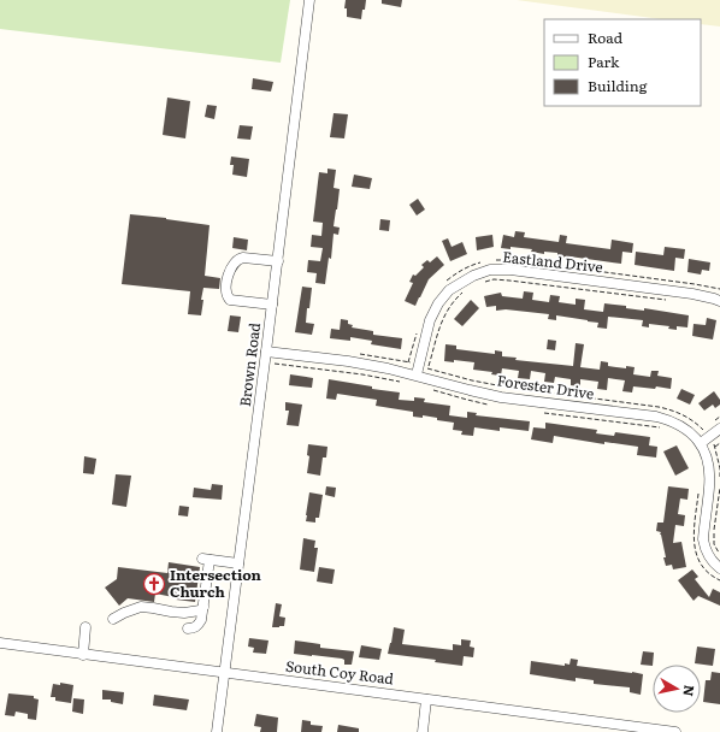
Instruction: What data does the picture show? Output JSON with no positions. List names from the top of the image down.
{
  "streets": {
    "street": [
      "Eastland Drive",
      "Brown Road",
      "Forester Drive",
      "South Coy Road"
    ]
  },
  "crossings": [
    ["Eastland Drive", "Forester Drive"],
    ["Brown Road", "Forester Drive"],
    ["Brown Road", "South Coy Road"]
  ],
  "places": {
    "church": ["Intersection Church"]
  },
  "legend": ["Road", "Park", "Building"],
  "north": "right"
}
